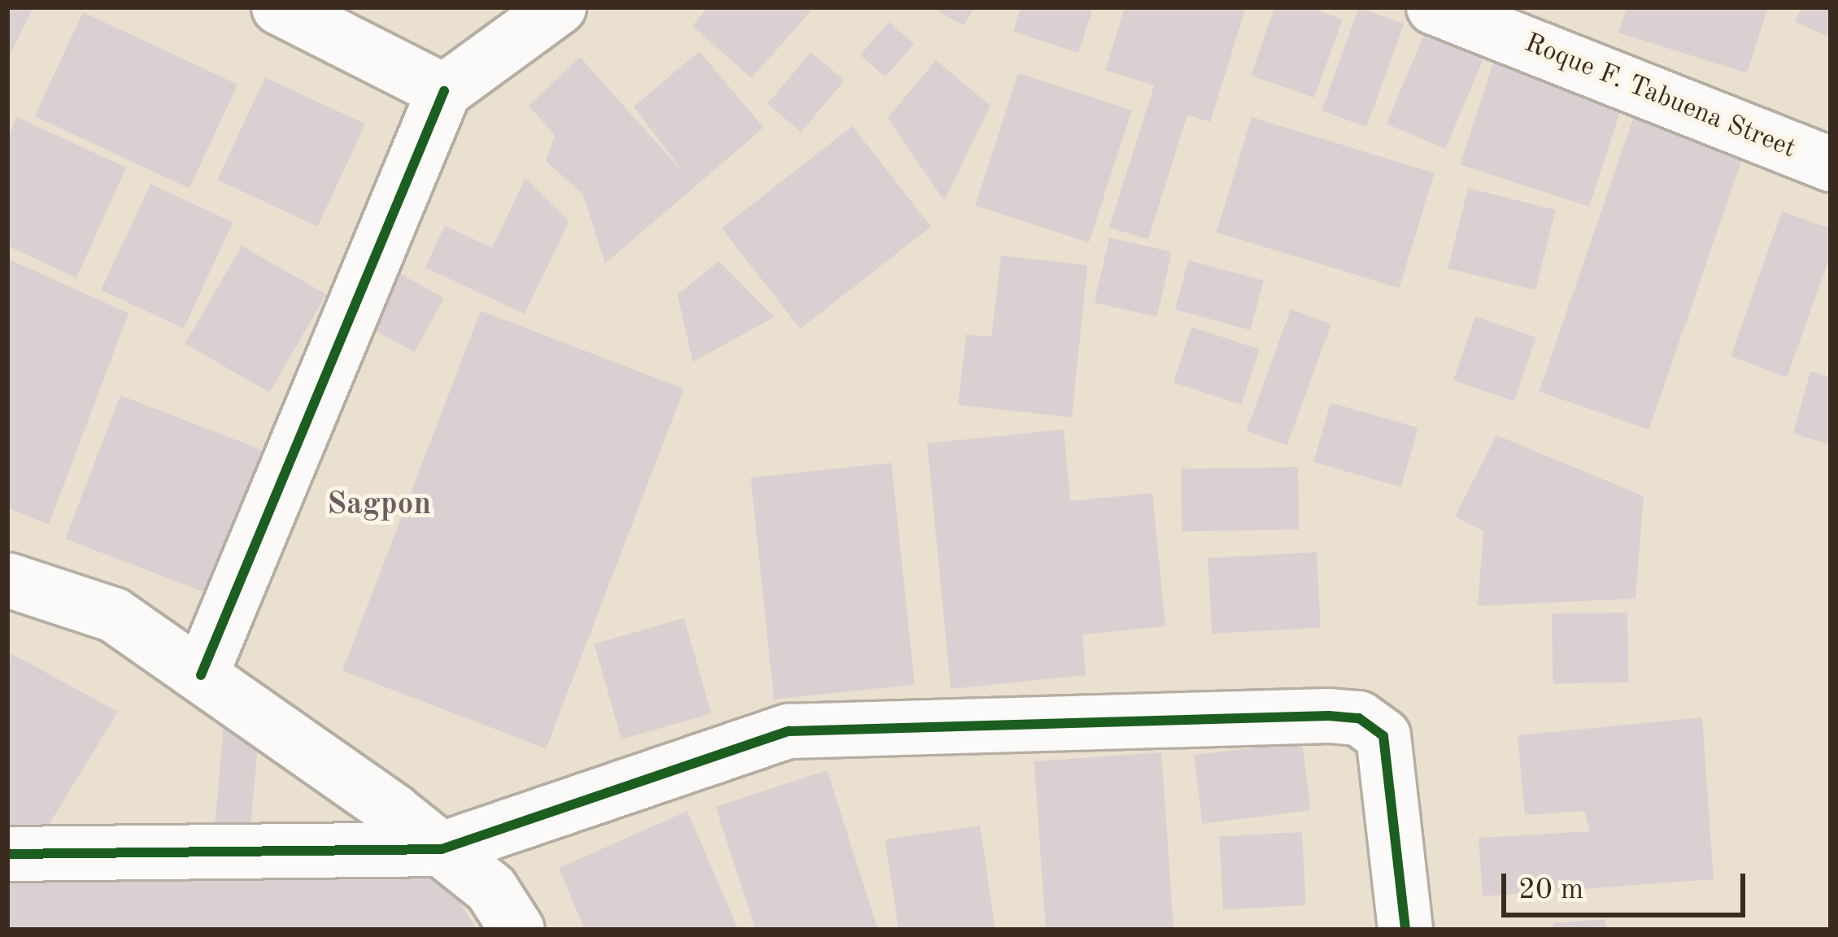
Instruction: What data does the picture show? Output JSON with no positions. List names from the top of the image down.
{
  "streets": {
    "street": ["Roque F. Tabuena Street"]
  },
  "districts": ["Sagpon"],
  "scale_bar": "20 m"
}
